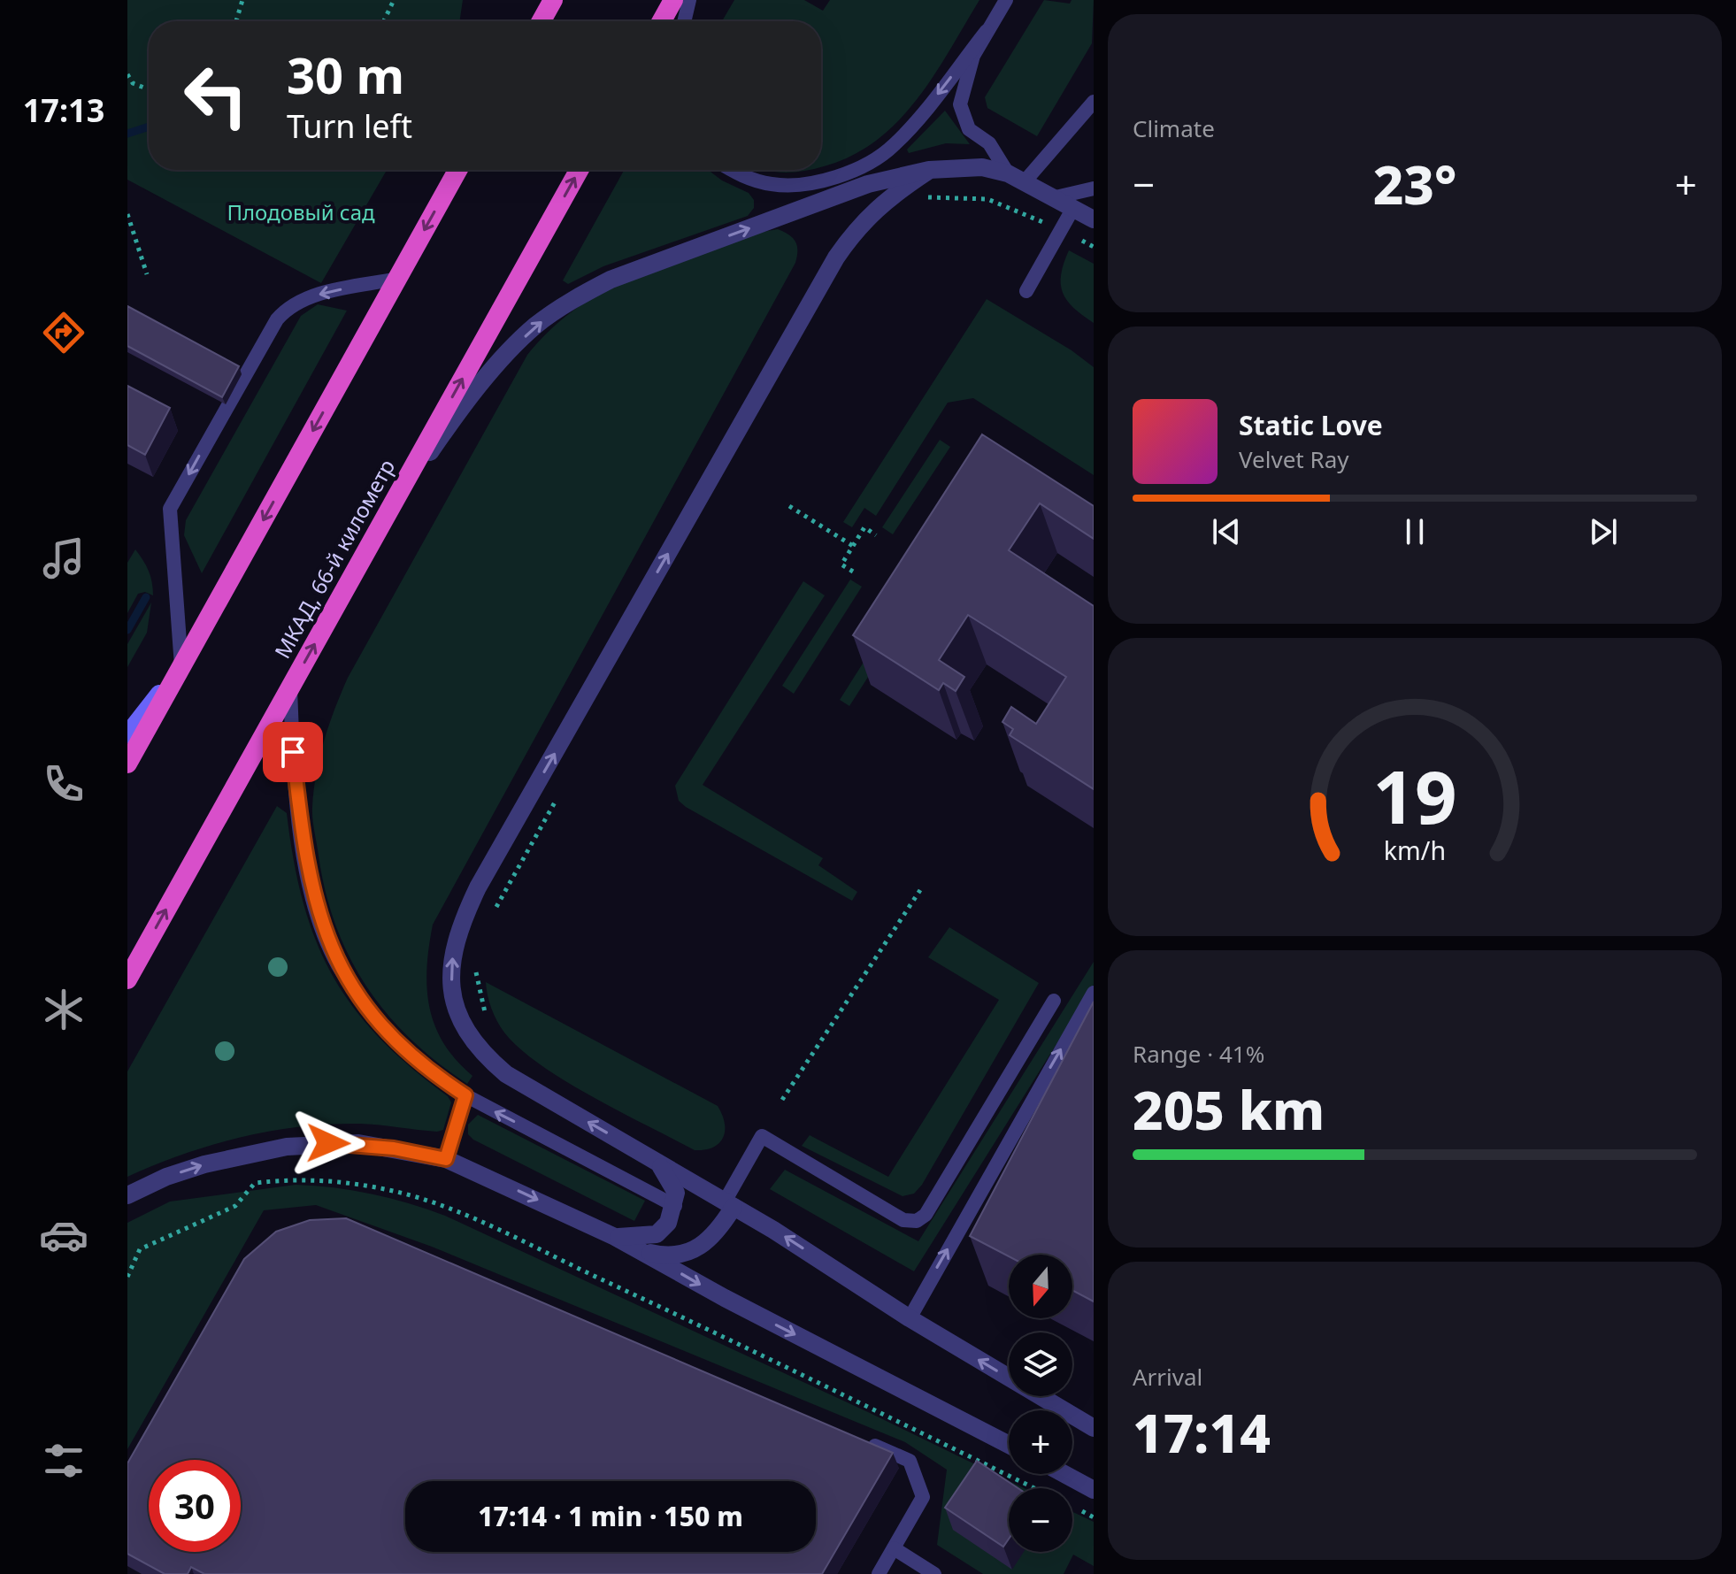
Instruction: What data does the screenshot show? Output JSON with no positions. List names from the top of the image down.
{
  "streets": {
    "highway": ["МКАД, 66-й километр"]
  },
  "parks": ["Плодовый сад"],
  "north": "bottom",
  "page": {
    "tabs": "17:13",
    "tile": [
      "Climate",
      ["Range · 41%", "205 km"],
      ["Arrival", "17:14"]
    ],
    "turn": ["30 m", "Turn left"],
    "heat": ["−", "23°", "+"],
    "song": ["Static Love", "Velvet Ray"],
    "map_buttons": ["+", "−"],
    "limit": "30",
    "trip": "17:14 · 1 min · 150 m",
    "gauge": ["19", "km/h"]
  }
}
